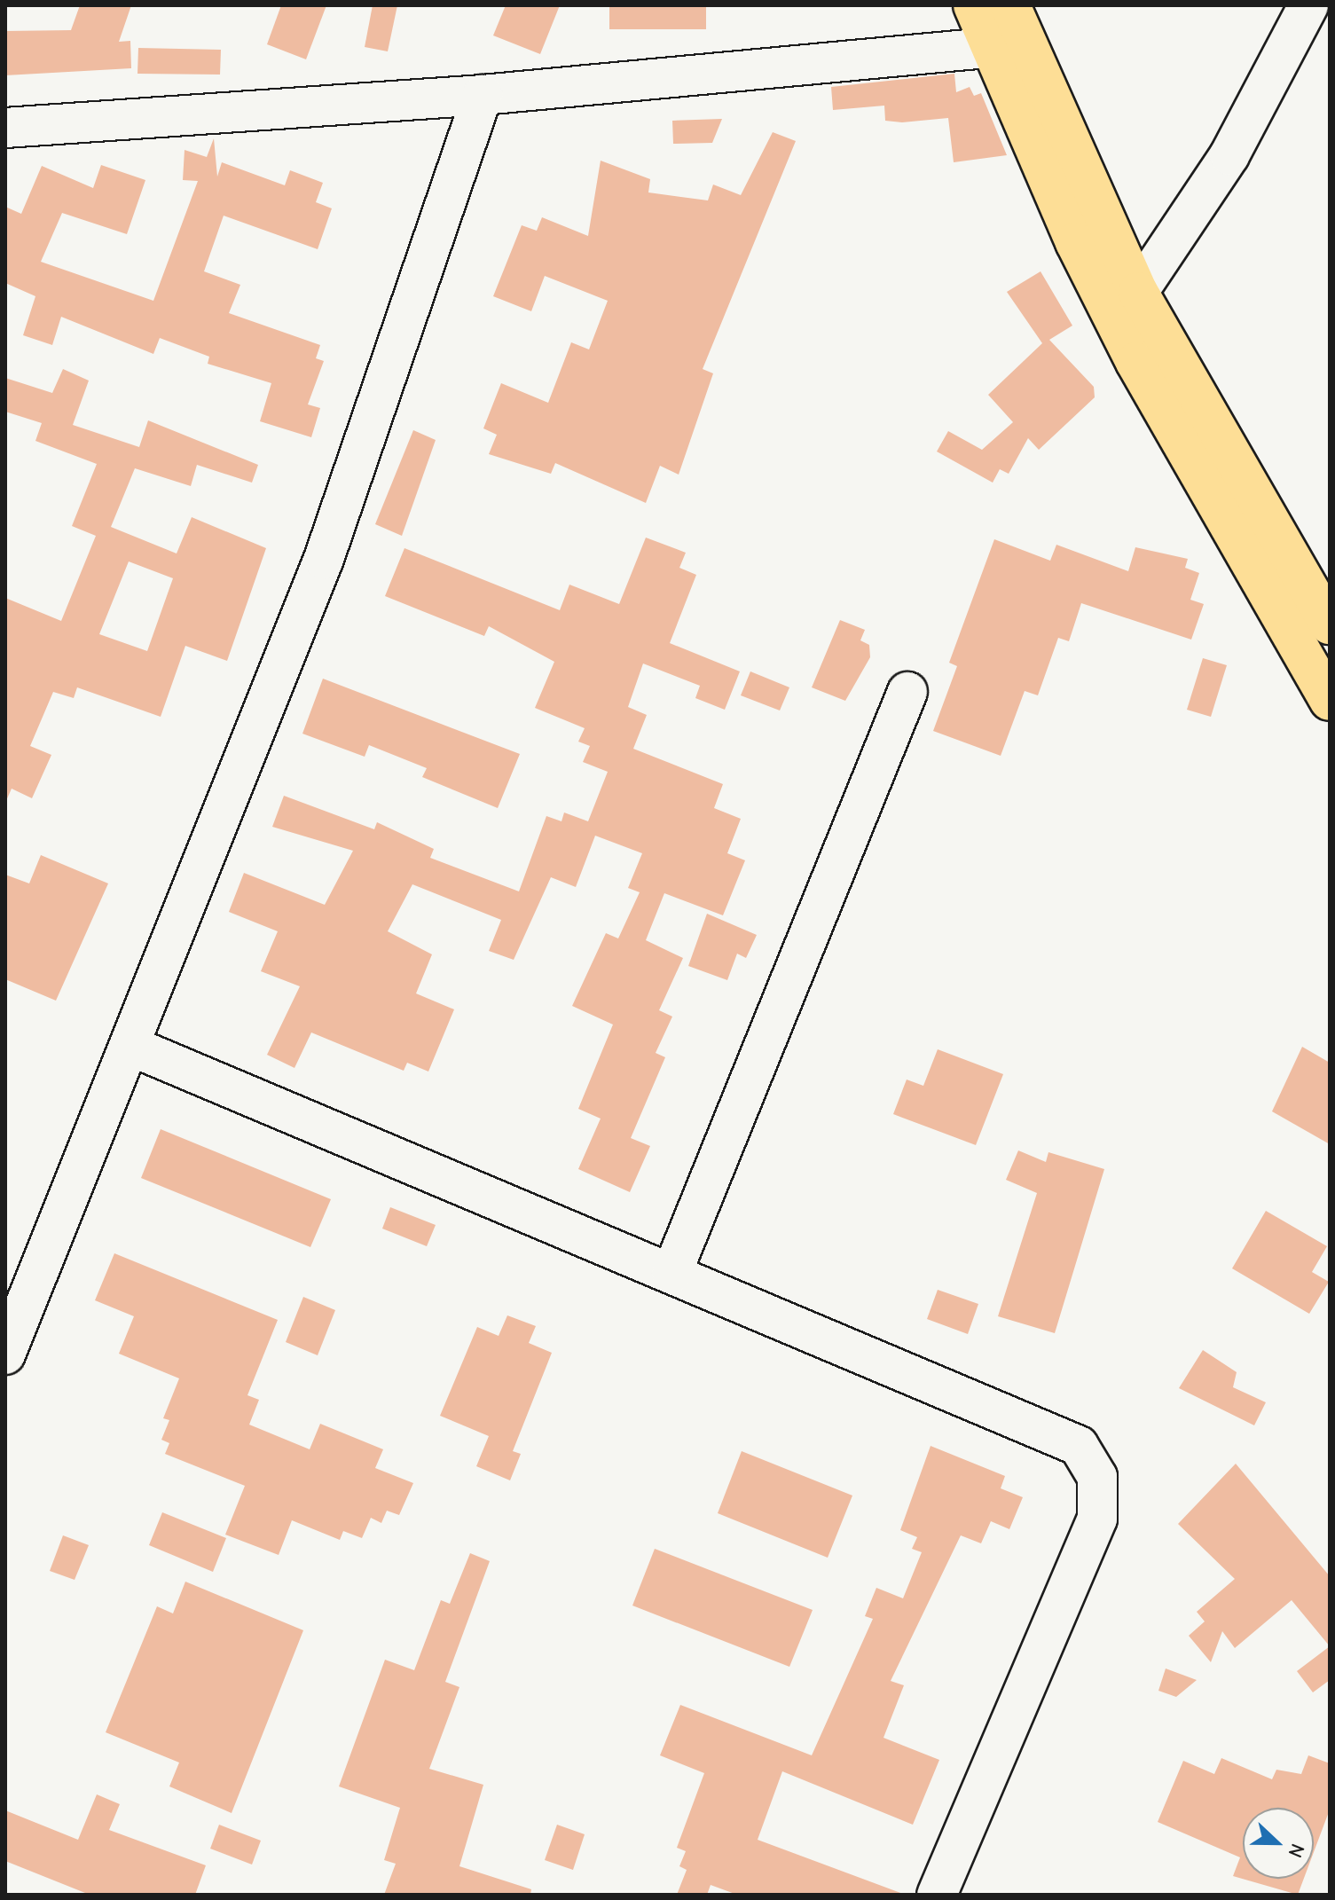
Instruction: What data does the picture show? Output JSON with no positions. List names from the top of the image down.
{
  "north": "right"
}
